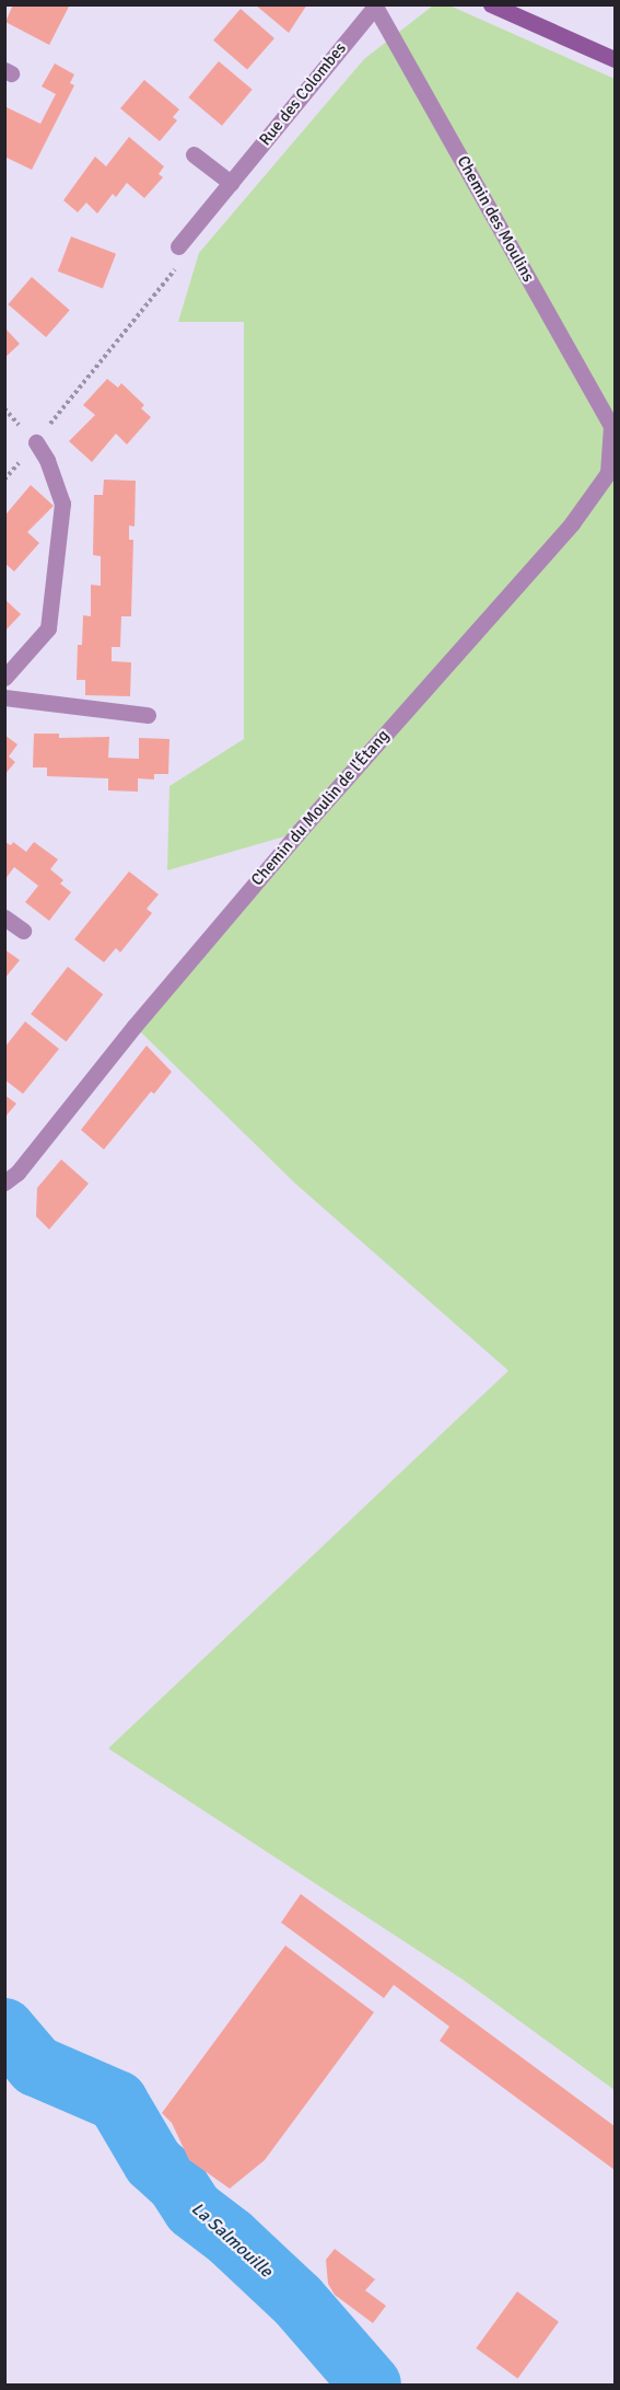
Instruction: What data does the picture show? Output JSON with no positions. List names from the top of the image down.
{
  "streets": {
    "street": ["Rue des Colombes", "Chemin des Moulins", "Chemin du Moulin de l'Étang"]
  },
  "crossings": [
    ["Rue des Colombes", "Chemin des Moulins"],
    ["Chemin des Moulins", "Chemin du Moulin de l'Étang"]
  ],
  "water": ["La Salmouille"]
}
